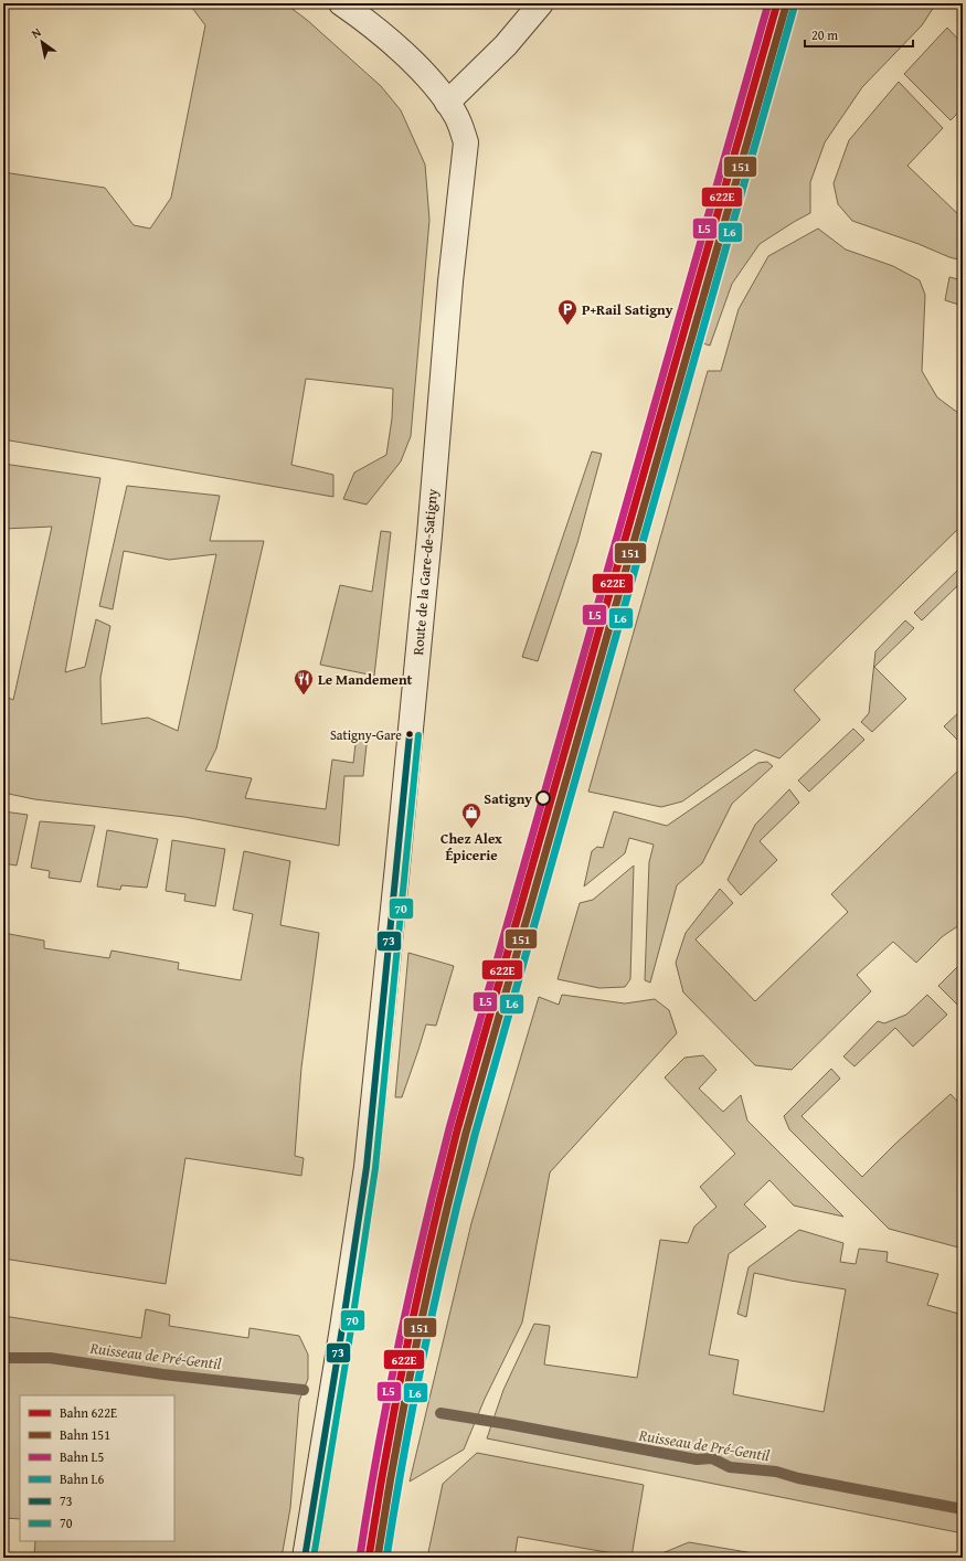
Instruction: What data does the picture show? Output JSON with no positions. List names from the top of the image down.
{
  "streets": {
    "street": ["Route de la Gare-de-Satigny"]
  },
  "water": ["Ruisseau de Pré-Gentil"],
  "places": {
    "parking": ["P+Rail Satigny"],
    "restaurant": ["Le Mandement"],
    "other": ["Satigny-Gare", "Satigny"],
    "shop": ["Chez Alex Épicerie"]
  },
  "lines": [
    "rail line 622E",
    "rail line L5",
    "rail line 151",
    "rail line L6",
    "transit line 73",
    "transit line 70"
  ],
  "legend": [
    "Bahn 622E",
    "Bahn 151",
    "Bahn L5",
    "Bahn L6",
    "73",
    "70"
  ],
  "scale_bar": "20 m",
  "north": "top left"
}
